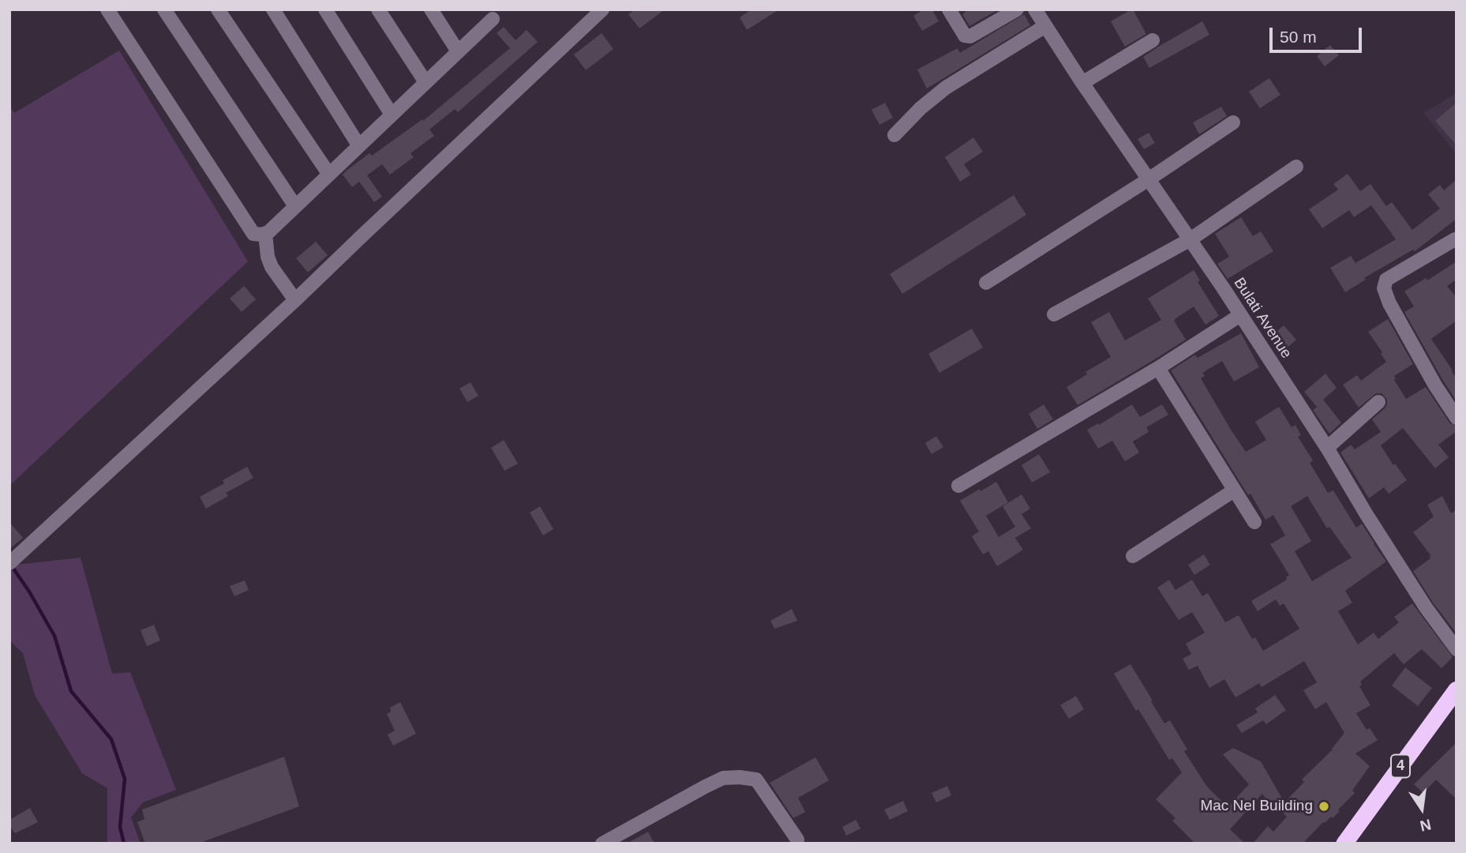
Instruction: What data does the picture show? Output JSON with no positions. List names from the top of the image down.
{
  "streets": {
    "highway": ["4"],
    "street": ["Bulati Avenue"]
  },
  "places": ["Mac Nel Building"],
  "scale_bar": "50 m",
  "north": "bottom"
}
